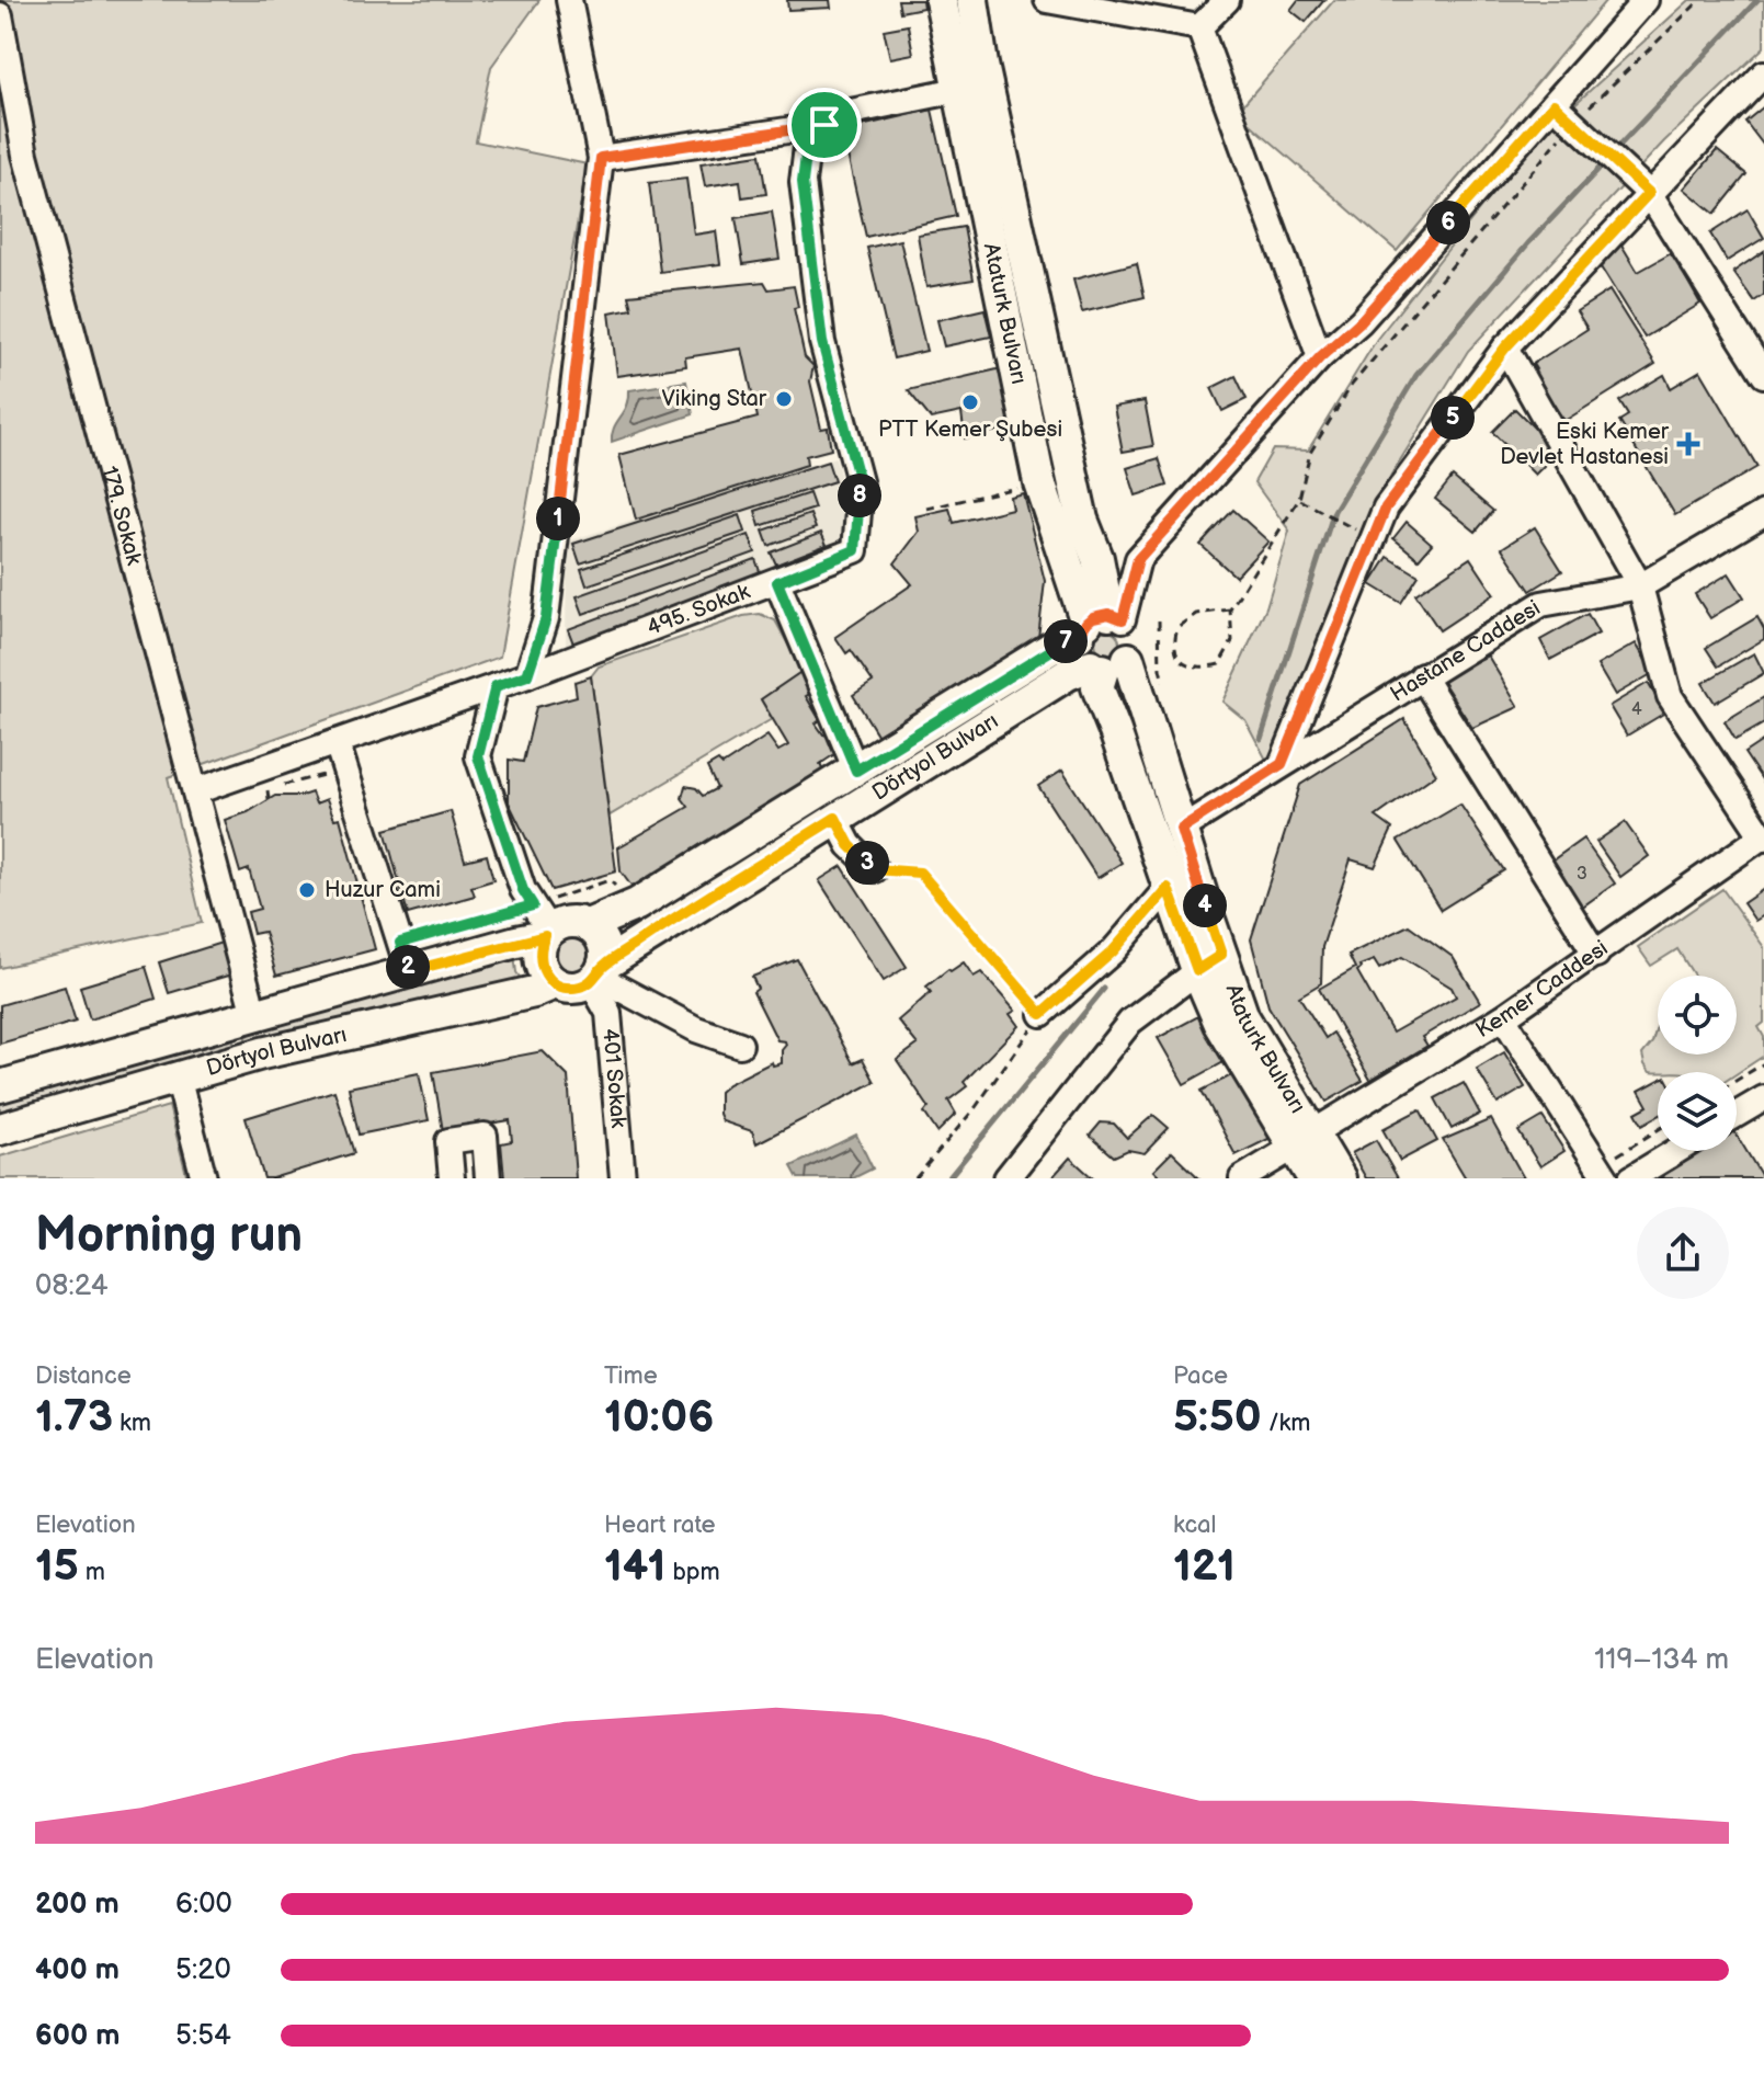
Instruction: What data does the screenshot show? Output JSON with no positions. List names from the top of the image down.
{
  "streets": {
    "main road": ["Ataturk Bulvarı", "Dörtyol Bulvarı"],
    "street": [
      "179. Sokak",
      "495. Sokak",
      "Hastane Caddesi",
      "Kemer Caddesi",
      "401 Sokak"
    ]
  },
  "crossings": [
    ["Ataturk Bulvarı", "Hastane Caddesi"],
    ["Ataturk Bulvarı", "Dörtyol Bulvarı"],
    ["Ataturk Bulvarı", "Kemer Caddesi"],
    ["179. Sokak", "495. Sokak"],
    ["179. Sokak", "Dörtyol Bulvarı"],
    ["Dörtyol Bulvarı", "401 Sokak"]
  ],
  "places": {
    "other": ["Viking Star", "PTT Kemer Şubesi", "Huzur Cami"],
    "health": ["Eski Kemer Devlet Hastanesi"]
  },
  "house_numbers": ["4", "3"],
  "page": {
    "pins": [
      "6",
      "5",
      "8",
      "1",
      "7",
      "3",
      "4",
      "2"
    ],
    "heading": ["Morning run", "08:24"],
    "stats": [
      ["Distance", "1.73 km"],
      ["Time", "10:06"],
      ["Pace", "5:50 /km"],
      ["Elevation", "15 m"],
      ["Heart rate", "141 bpm"],
      ["kcal", "121"]
    ],
    "chart": ["Elevation", "119–134 m"],
    "list": [
      {
        "name": "200 m",
        "note": "6:00"
      },
      {
        "name": "400 m",
        "note": "5:20"
      },
      {
        "name": "600 m",
        "note": "5:54"
      }
    ]
  }
}
